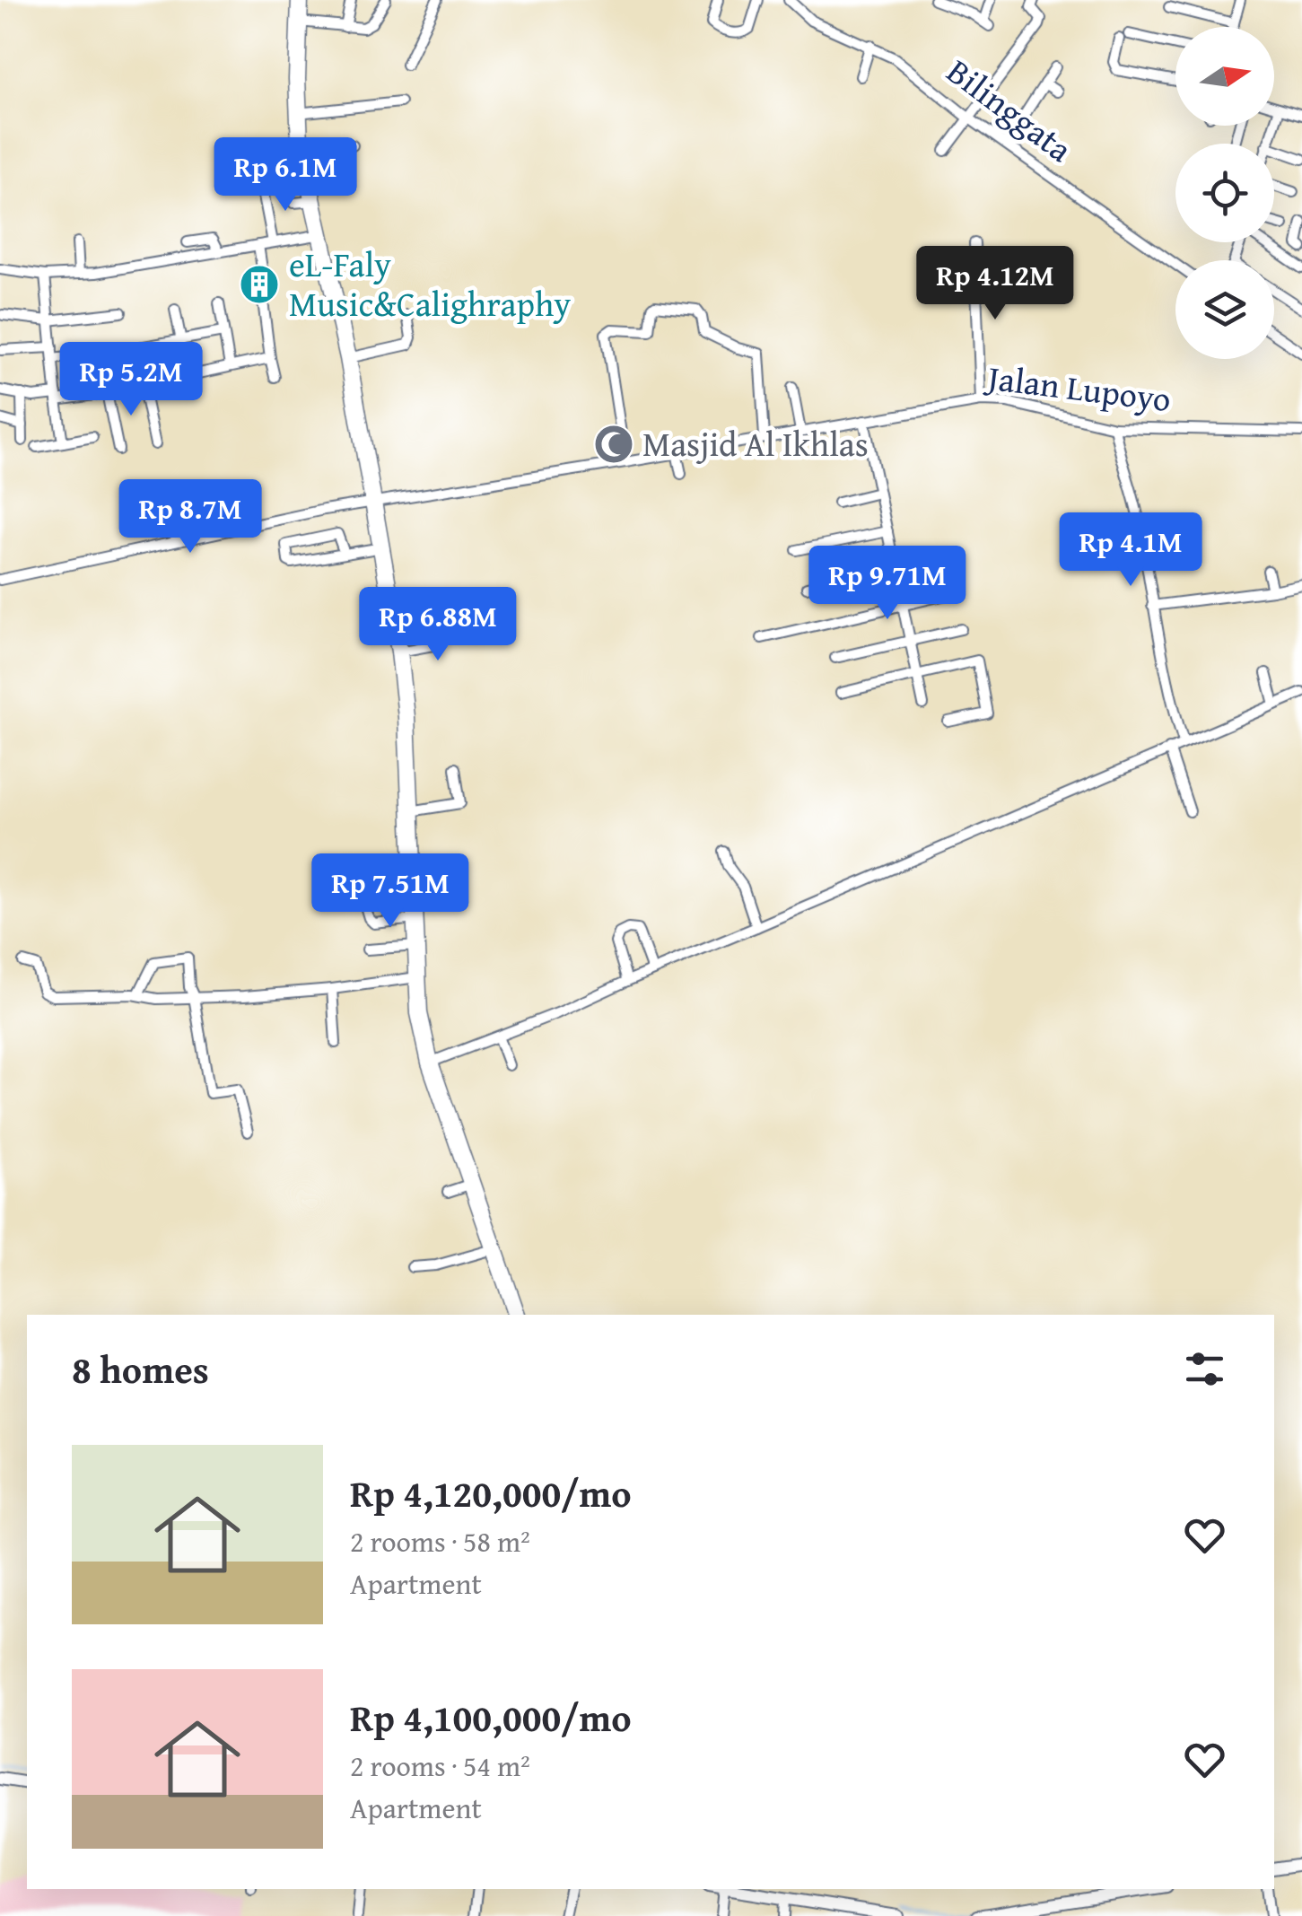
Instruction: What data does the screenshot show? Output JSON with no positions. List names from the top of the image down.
{
  "streets": {
    "street": ["Bilinggata", "Jalan Lupoyo"]
  },
  "places": {
    "building": ["eL-Faly Music&Calighraphy"],
    "mosque": ["Masjid Al Ikhlas"]
  },
  "north": "right",
  "page": {
    "price": [
      "Rp 6.1M",
      "Rp 4.12M",
      "Rp 5.2M",
      "Rp 8.7M",
      "Rp 4.1M",
      "Rp 9.71M",
      "Rp 6.88M",
      "Rp 7.51M"
    ],
    "heading": "8 homes",
    "list": [
      {
        "name": "Rp 4,120,000/mo",
        "note": "2 rooms · 58 m² · Apartment"
      },
      {
        "name": "Rp 4,100,000/mo",
        "note": "2 rooms · 54 m² · Apartment"
      }
    ]
  }
}
